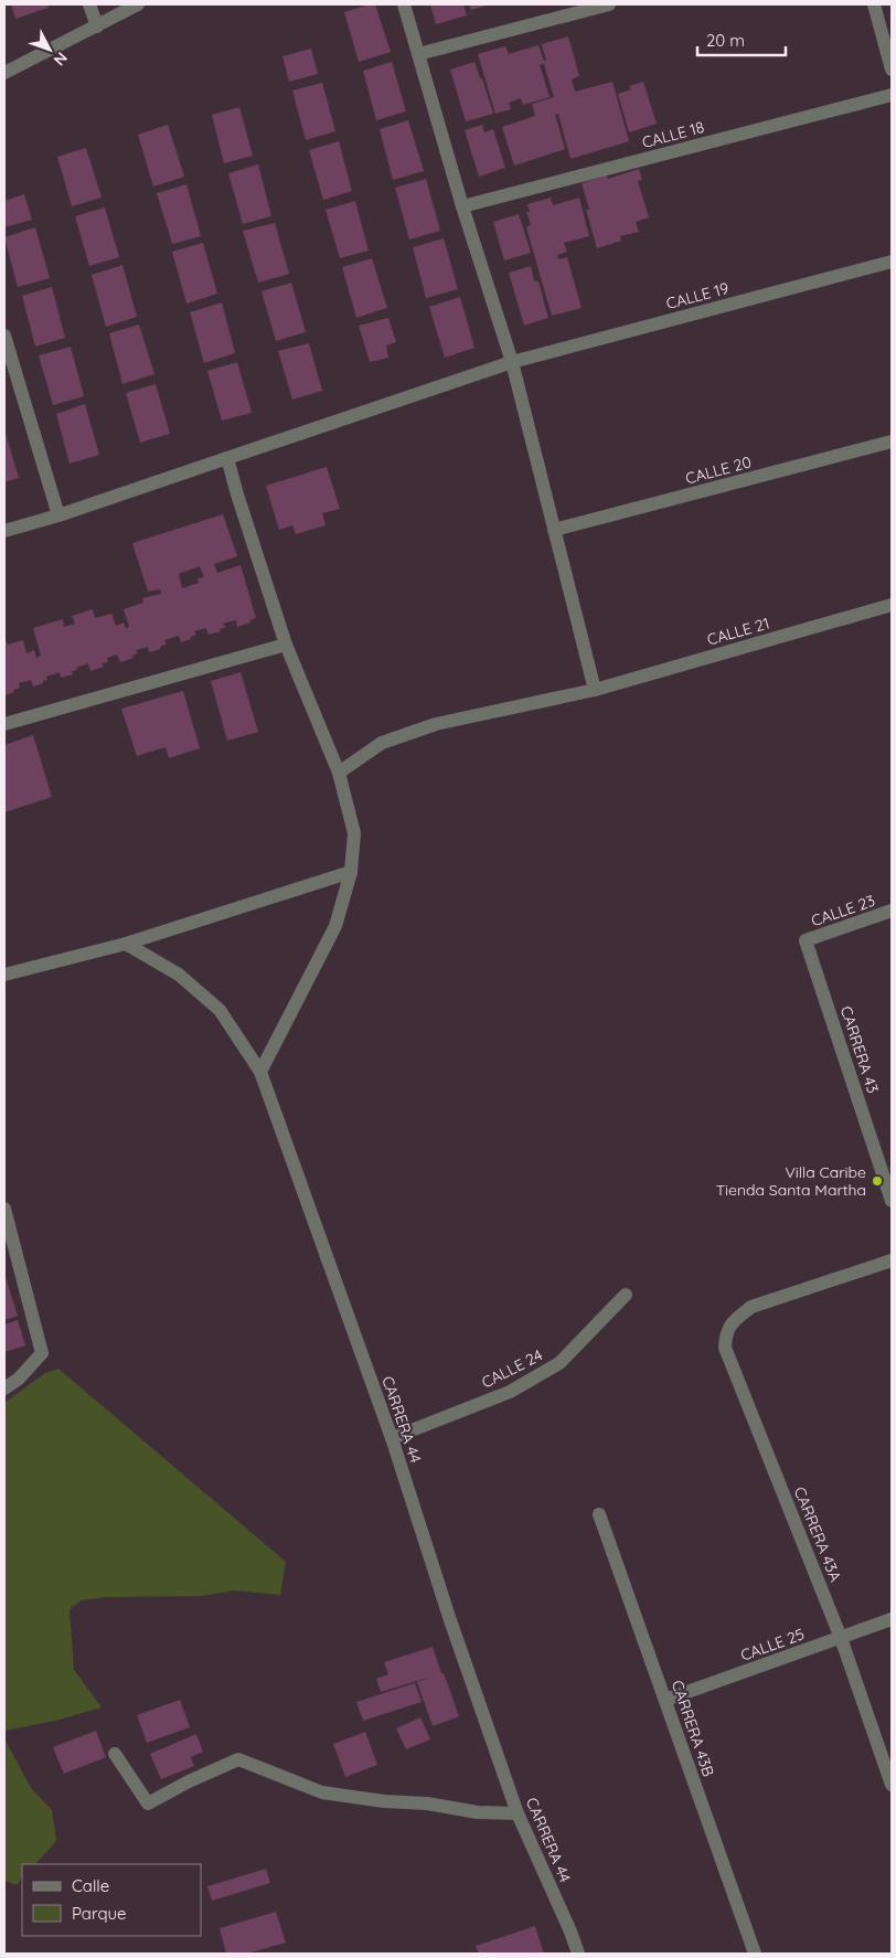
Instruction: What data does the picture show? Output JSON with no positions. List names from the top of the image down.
{
  "streets": {
    "street": [
      "CALLE 18",
      "CALLE 19",
      "CALLE 20",
      "CALLE 21",
      "CALLE 23",
      "CARRERA 43",
      "CALLE 24",
      "CARRERA 44",
      "CARRERA 43A",
      "CALLE 25",
      "CARRERA 43B"
    ]
  },
  "crossings": [
    ["CALLE 23", "CARRERA 43"],
    ["CALLE 24", "CARRERA 44"],
    ["CARRERA 43A", "CALLE 25"],
    ["CALLE 25", "CARRERA 43B"]
  ],
  "places": ["Villa Caribe Tienda Santa Martha"],
  "legend": ["Calle", "Parque"],
  "scale_bar": "20 m",
  "north": "bottom right"
}
